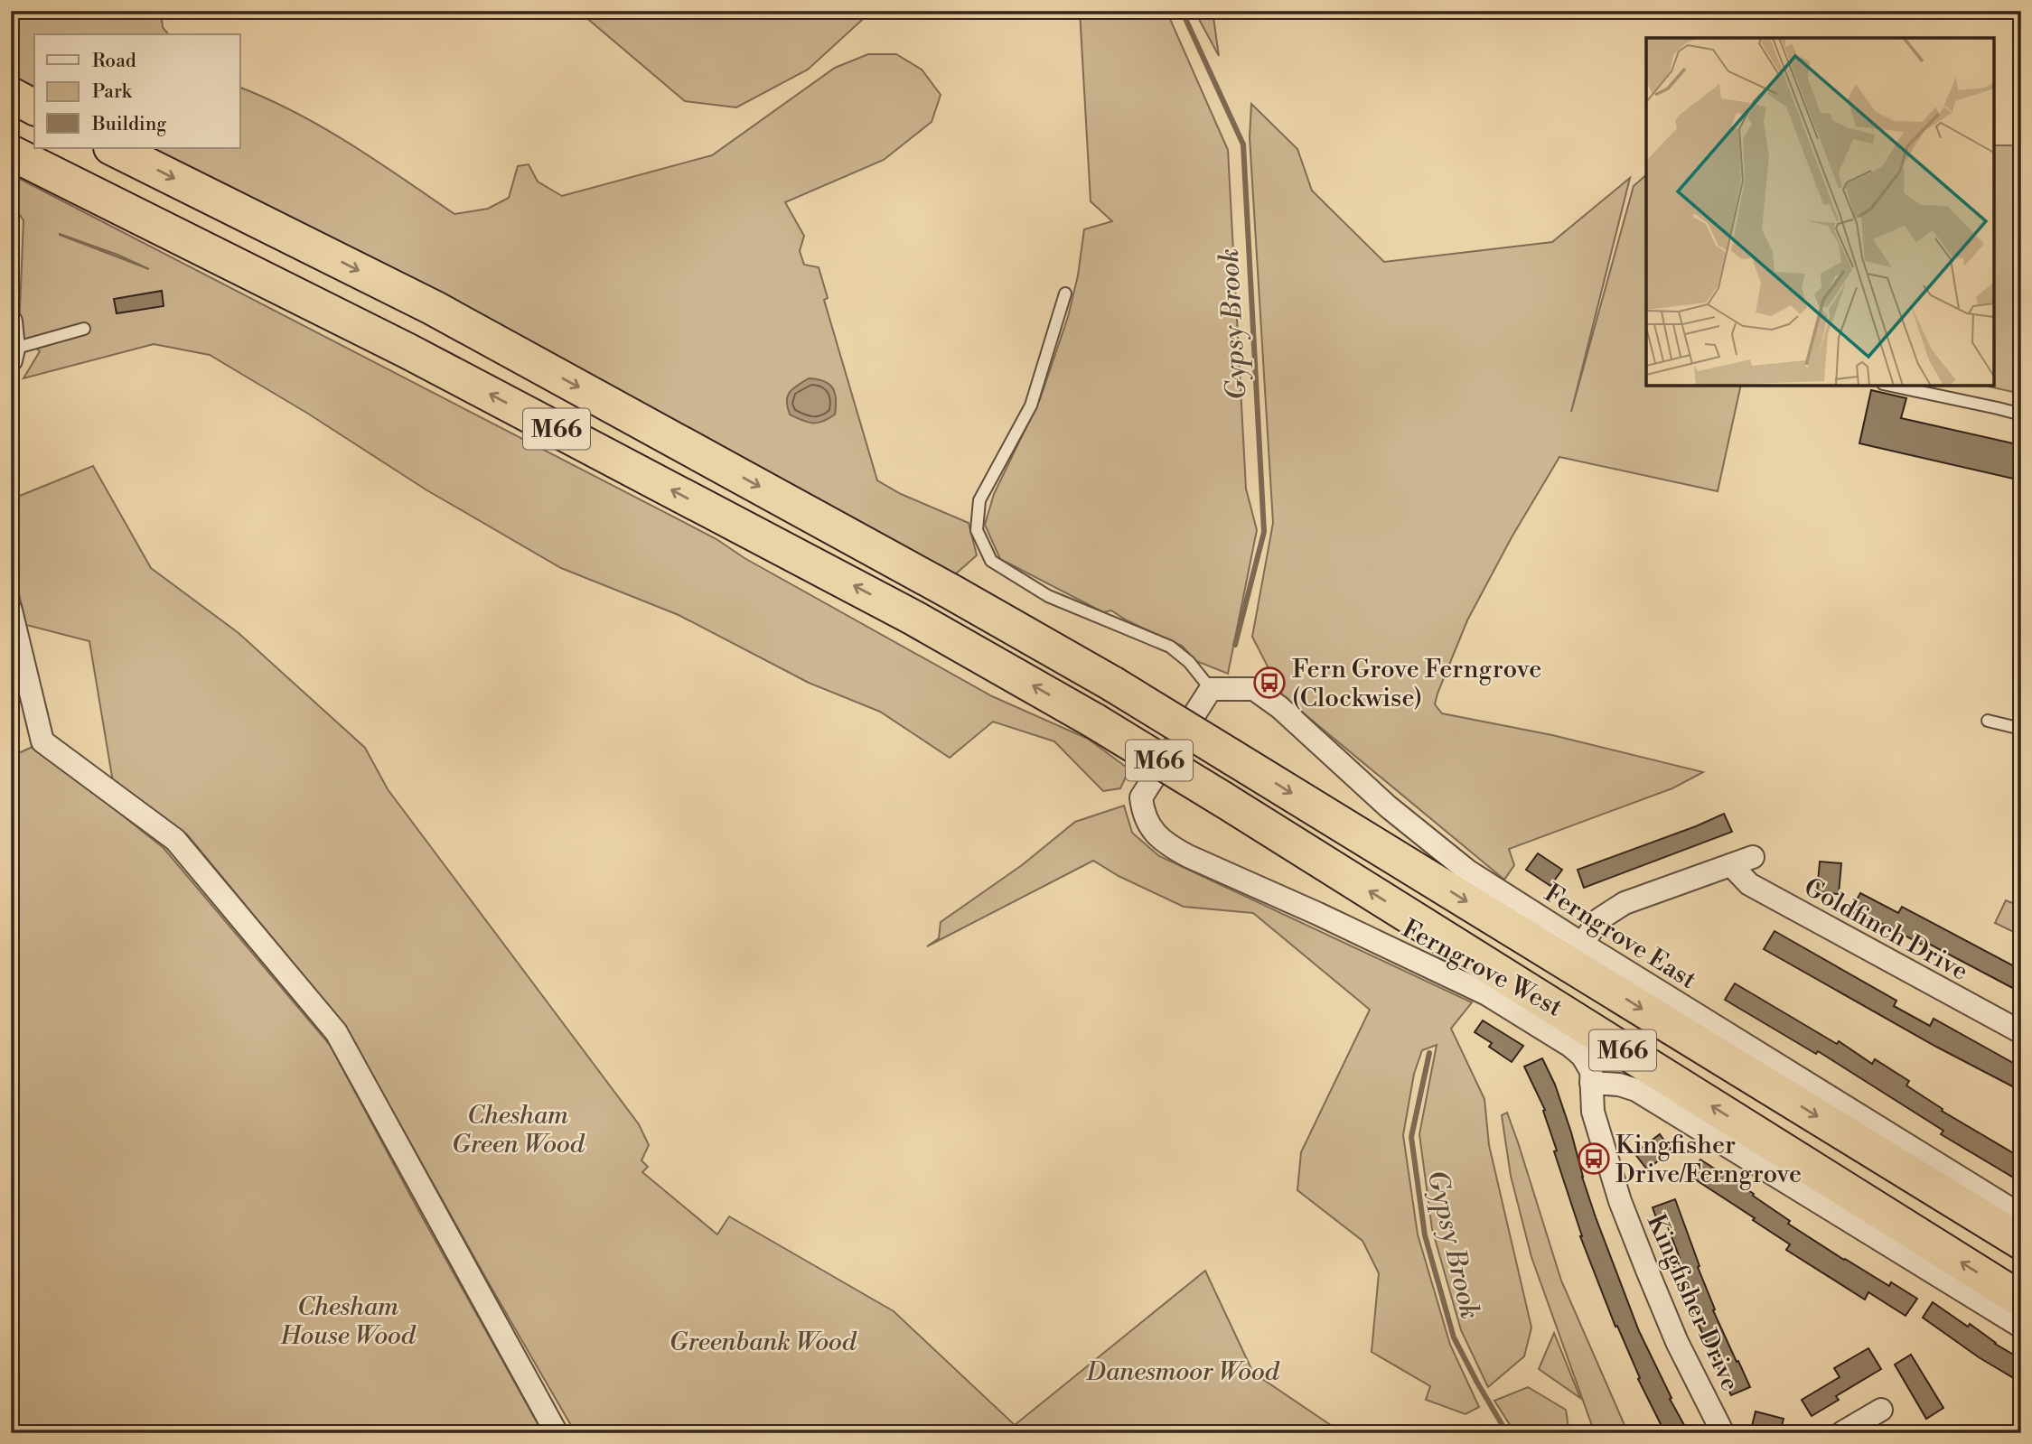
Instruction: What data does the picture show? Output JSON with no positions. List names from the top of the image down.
{
  "streets": {
    "highway": ["M66"],
    "street": [
      "Goldfinch Drive",
      "Ferngrove East",
      "Ferngrove West",
      "Kingfisher Drive"
    ]
  },
  "crossings": [
    ["Ferngrove East", "Ferngrove West"],
    ["Ferngrove West", "Kingfisher Drive"]
  ],
  "water": ["Gypsy Brook"],
  "parks": [
    "Chesham Green Wood",
    "Chesham House Wood",
    "Greenbank Wood",
    "Danesmoor Wood"
  ],
  "places": {
    "bus stop": ["Fern Grove Ferngrove (Clockwise)", "Kingfisher Drive/Ferngrove"]
  },
  "legend": ["Road", "Park", "Building"]
}
